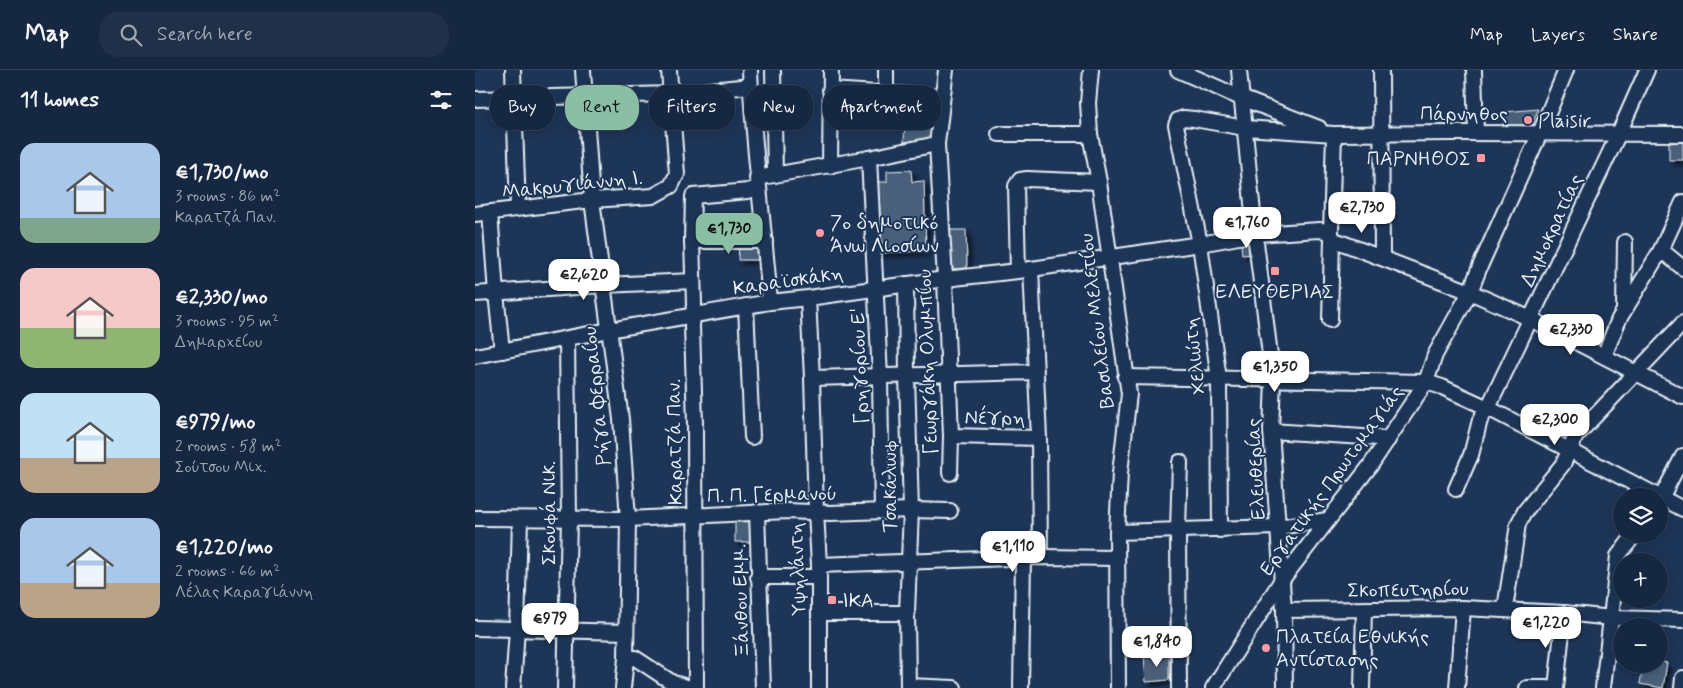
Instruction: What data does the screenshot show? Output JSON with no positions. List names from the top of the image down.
{
  "streets": {
    "street": [
      "Πάρνηθος",
      "Μακρυγιάννη Ι.",
      "Δημοκρατίας",
      "Καραϊσκάκη",
      "Βασιλείου Μελετίου",
      "Χελιώτη",
      "Γεωργάκη Ολυμπίου",
      "Γρηγορίου Ε'",
      "Ρήγα Φερραίου",
      "Νέγρη",
      "Καρατζά Παν.",
      "Ελευθερίας",
      "Εργατικής Πρωτομαγιάς",
      "Τσακάλωφ",
      "Π. Π. Γερμανού",
      "Σκουφά Νικ.",
      "Υψηλάντη",
      "Σκοπευτηρίου",
      "Ξάνθου Εμμ."
    ]
  },
  "crossings": [
    ["Πάρνηθος", "Δημοκρατίας"],
    ["Πάρνηθος", "Χελιώτη"],
    ["Πάρνηθος", "Ελευθερίας"],
    ["Πάρνηθος", "Εργατικής Πρωτομαγιάς"],
    ["Μακρυγιάννη Ι.", "Ρήγα Φερραίου"],
    ["Δημοκρατίας", "Καραϊσκάκη"],
    ["Καραϊσκάκη", "Βασιλείου Μελετίου"],
    ["Καραϊσκάκη", "Χελιώτη"],
    ["Καραϊσκάκη", "Γεωργάκη Ολυμπίου"],
    ["Καραϊσκάκη", "Γρηγορίου Ε'"],
    ["Καραϊσκάκη", "Ρήγα Φερραίου"],
    ["Καραϊσκάκη", "Καρατζά Παν."],
    ["Καραϊσκάκη", "Ελευθερίας"],
    ["Καραϊσκάκη", "Εργατικής Πρωτομαγιάς"],
    ["Καραϊσκάκη", "Τσακάλωφ"],
    ["Καραϊσκάκη", "Σκουφά Νικ."],
    ["Καραϊσκάκη", "Υψηλάντη"],
    ["Γεωργάκη Ολυμπίου", "Νέγρη"],
    ["Γρηγορίου Ε'", "Π. Π. Γερμανού"],
    ["Ρήγα Φερραίου", "Π. Π. Γερμανού"],
    ["Καρατζά Παν.", "Π. Π. Γερμανού"],
    ["Ελευθερίας", "Εργατικής Πρωτομαγιάς"],
    ["Ελευθερίας", "Σκοπευτηρίου"],
    ["Τσακάλωφ", "Π. Π. Γερμανού"],
    ["Π. Π. Γερμανού", "Σκουφά Νικ."],
    ["Π. Π. Γερμανού", "Υψηλάντη"],
    ["Π. Π. Γερμανού", "Ξάνθου Εμμ."]
  ],
  "places": {
    "other": ["Plaisir", "7ο δημοτικό Άνω Λιοσίων", "Πλατεία Εθνικής Αντίστασης"],
    "transit": ["ΠΑΡΝΗΘΟΣ", "ΕΛΕΥΘΕΡΙΑΣ", "ΙΚΑ"]
  },
  "page": {
    "header": "Map",
    "search": "Search here",
    "nav": ["Map", "Layers", "Share"],
    "heading": "11 homes",
    "chip": [
      "Buy",
      "Rent",
      "Filters",
      "New",
      "Apartment"
    ],
    "list": [
      {
        "name": "€1,730/mo",
        "note": "3 rooms · 86 m² · Καρατζά Παν."
      },
      {
        "name": "€2,330/mo",
        "note": "3 rooms · 95 m² · Δημαρχείου"
      },
      {
        "name": "€979/mo",
        "note": "2 rooms · 58 m² · Σούτσου Μιχ."
      },
      {
        "name": "€1,220/mo",
        "note": "2 rooms · 66 m² · Λέλας Καραγιάννη"
      }
    ],
    "price": [
      "€2,730",
      "€1,760",
      "€1,730",
      "€2,620",
      "€2,330",
      "€1,350",
      "€2,300",
      "€1,110",
      "€979",
      "€1,220",
      "€1,840"
    ],
    "map_buttons": ["+", "−"]
  }
}
